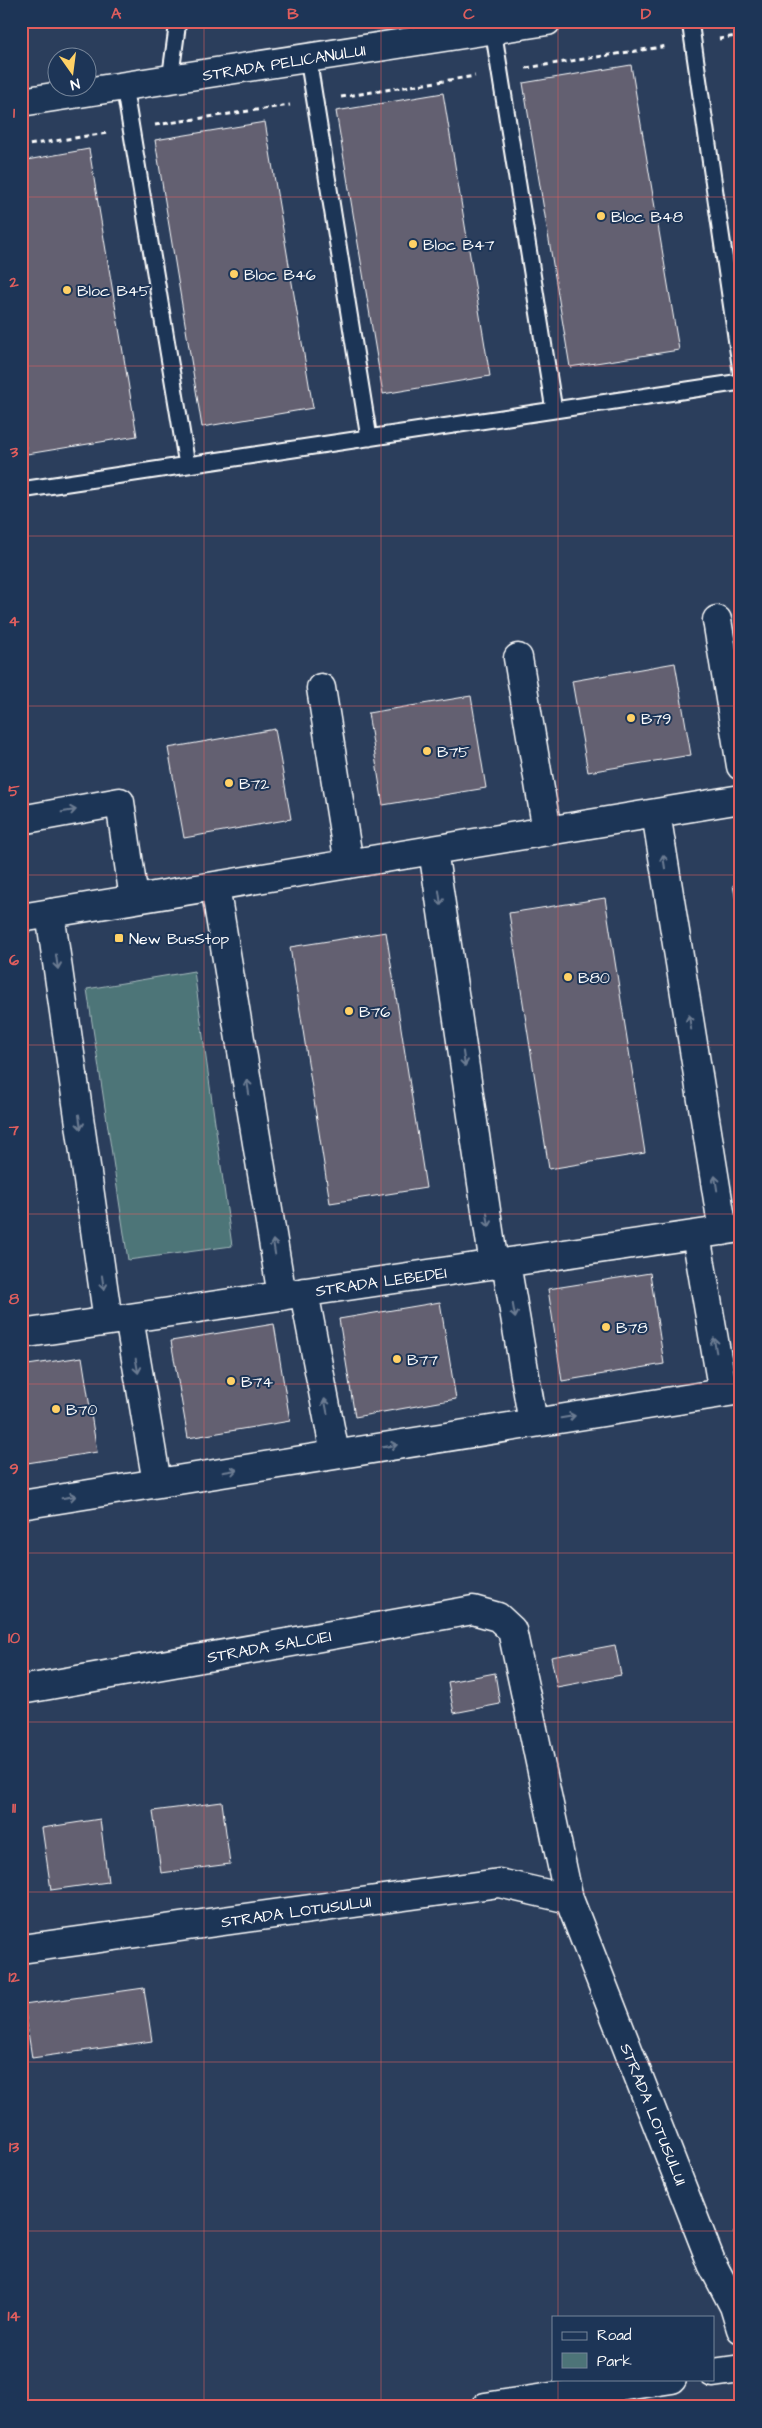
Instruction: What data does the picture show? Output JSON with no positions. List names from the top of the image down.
{
  "streets": {
    "street": [
      "STRADA PELICANULUI",
      "STRADA LEBEDEI",
      "STRADA SALCIEI",
      "STRADA LOTUSULUI"
    ]
  },
  "crossings": [
    ["STRADA SALCIEI", "STRADA LOTUSULUI"]
  ],
  "places": {
    "other": [
      "Bloc B48",
      "Bloc B47",
      "Bloc B46",
      "Bloc B45",
      "B79",
      "B75",
      "B72",
      "B80",
      "B76",
      "B78",
      "B77",
      "B74",
      "B70"
    ],
    "transit": ["New BusStop"]
  },
  "legend": ["Road", "Park"],
  "north": "bottom",
  "grid": {
    "columns": [
      "A",
      "B",
      "C",
      "D"
    ],
    "rows": [
      "1",
      "2",
      "3",
      "4",
      "5",
      "6",
      "7",
      "8",
      "9",
      "10",
      "11",
      "12",
      "13",
      "14"
    ]
  }
}
